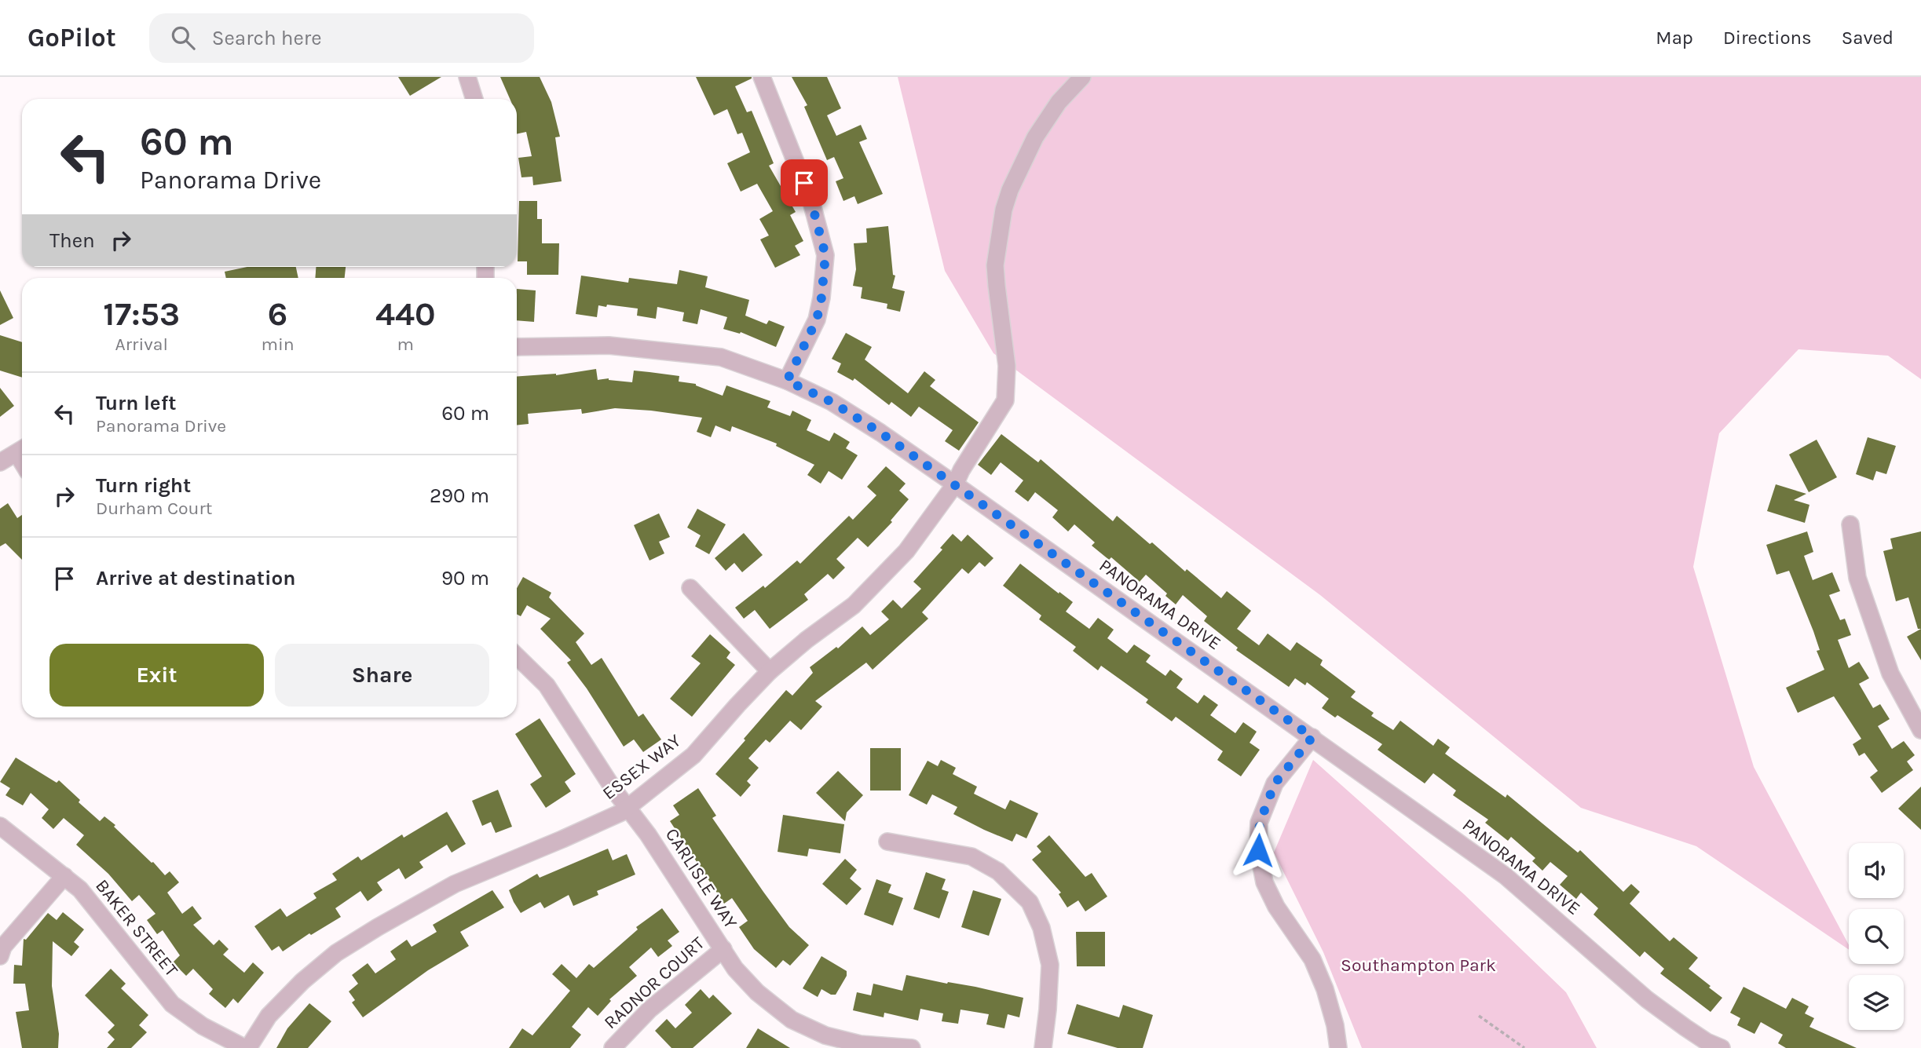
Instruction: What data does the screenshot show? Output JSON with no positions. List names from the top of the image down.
{
  "streets": {
    "street": [
      "PANORAMA DRIVE",
      "ESSEX WAY",
      "CARLISLE WAY",
      "BAKER STREET",
      "RADNOR COURT"
    ]
  },
  "crossings": [
    ["PANORAMA DRIVE", "ESSEX WAY"],
    ["ESSEX WAY", "CARLISLE WAY"],
    ["ESSEX WAY", "BAKER STREET"],
    ["CARLISLE WAY", "RADNOR COURT"]
  ],
  "parks": ["Southampton Park"],
  "page": {
    "header": "GoPilot",
    "search": "Search here",
    "nav": ["Map", "Directions", "Saved"],
    "turn": ["60 m", "Panorama Drive"],
    "then": "Then",
    "eta": [
      "17:53",
      "Arrival",
      "6",
      "min",
      "440",
      "m"
    ],
    "list": [
      {
        "name": "Turn left",
        "note": "Panorama Drive",
        "value": "60 m"
      },
      {
        "name": "Turn right",
        "note": "Durham Court",
        "value": "290 m"
      },
      {
        "name": "Arrive at destination",
        "value": "90 m"
      }
    ],
    "buttons": ["Exit", "Share"]
  }
}
